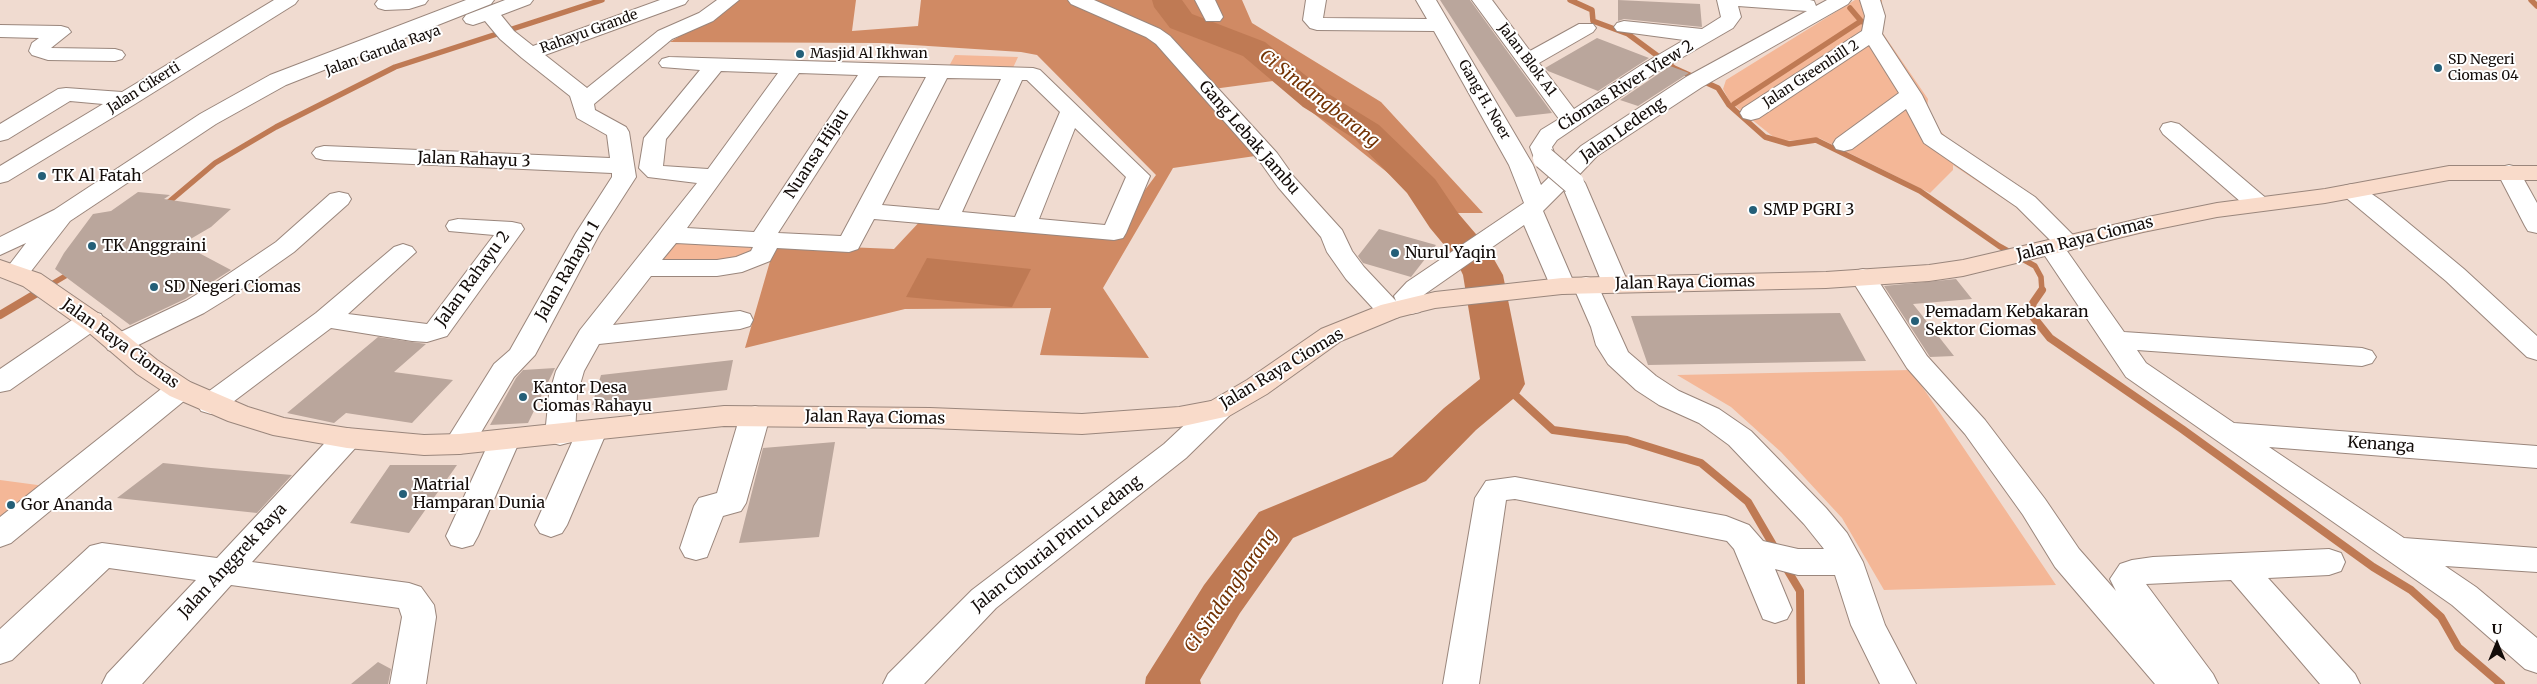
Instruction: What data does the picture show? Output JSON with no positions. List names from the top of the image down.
{
  "streets": {
    "main road": ["Jalan Raya Ciomas"],
    "street": [
      "Rahayu Grande",
      "Jalan Garuda Raya",
      "Jalan Blok A1",
      "Jalan Greenhill 2",
      "Ciomas River View 2",
      "Jalan Cikerti",
      "Gang H. Noer",
      "Jalan Ledeng",
      "Gang Lebak Jambu",
      "Nuansa Hijau",
      "Jalan Rahayu 3",
      "Jalan Rahayu 1",
      "Jalan Rahayu 2",
      "Kenanga",
      "Jalan Ciburial Pintu Ledang",
      "Jalan Anggrek Raya"
    ]
  },
  "crossings": [
    ["Rahayu Grande", "Jalan Rahayu 1"],
    ["Jalan Garuda Raya", "Jalan Raya Ciomas"],
    ["Jalan Garuda Raya", "Jalan Rahayu 1"],
    ["Jalan Blok A1", "Ciomas River View 2"],
    ["Ciomas River View 2", "Gang H. Noer"],
    ["Ciomas River View 2", "Jalan Raya Ciomas"],
    ["Gang H. Noer", "Jalan Ledeng"],
    ["Gang H. Noer", "Jalan Raya Ciomas"],
    ["Jalan Ledeng", "Gang Lebak Jambu"],
    ["Jalan Ledeng", "Jalan Raya Ciomas"],
    ["Gang Lebak Jambu", "Jalan Raya Ciomas"],
    ["Jalan Rahayu 3", "Jalan Rahayu 1"],
    ["Jalan Raya Ciomas", "Jalan Rahayu 1"],
    ["Jalan Raya Ciomas", "Jalan Ciburial Pintu Ledang"],
    ["Jalan Raya Ciomas", "Jalan Anggrek Raya"]
  ],
  "water": ["Ci Sindangbarang"],
  "places": [
    "Masjid Al Ikhwan",
    "SD Negeri Ciomas 04",
    "TK Al Fatah",
    "SMP PGRI 3",
    "TK Anggraini",
    "Nurul Yaqin",
    "SD Negeri Ciomas",
    "Pemadam Kebakaran Sektor Ciomas",
    "Kantor Desa Ciomas Rahayu",
    "Matrial Hamparan Dunia",
    "Gor Ananda"
  ],
  "north": "top"
}
